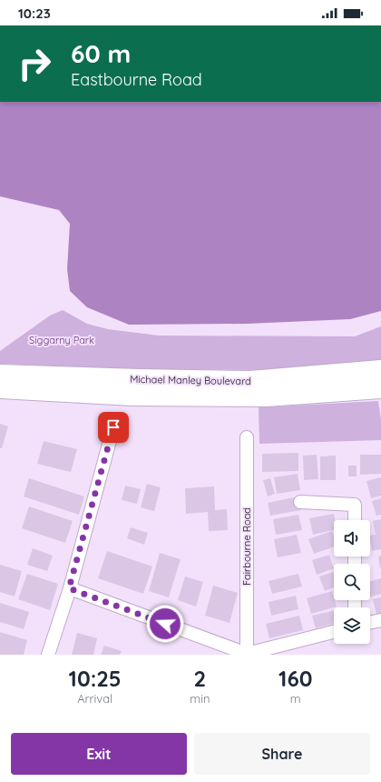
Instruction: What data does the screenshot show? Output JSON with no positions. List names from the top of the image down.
{
  "streets": {
    "highway": ["Michael Manley Boulevard"],
    "street": ["Fairbourne Road"]
  },
  "parks": ["Siggarny Park"],
  "page": {
    "status": "10:23",
    "turn": ["60 m", "Eastbourne Road"],
    "eta": [
      "10:25",
      "Arrival",
      "2",
      "min",
      "160",
      "m"
    ],
    "buttons": ["Exit", "Share"]
  }
}
